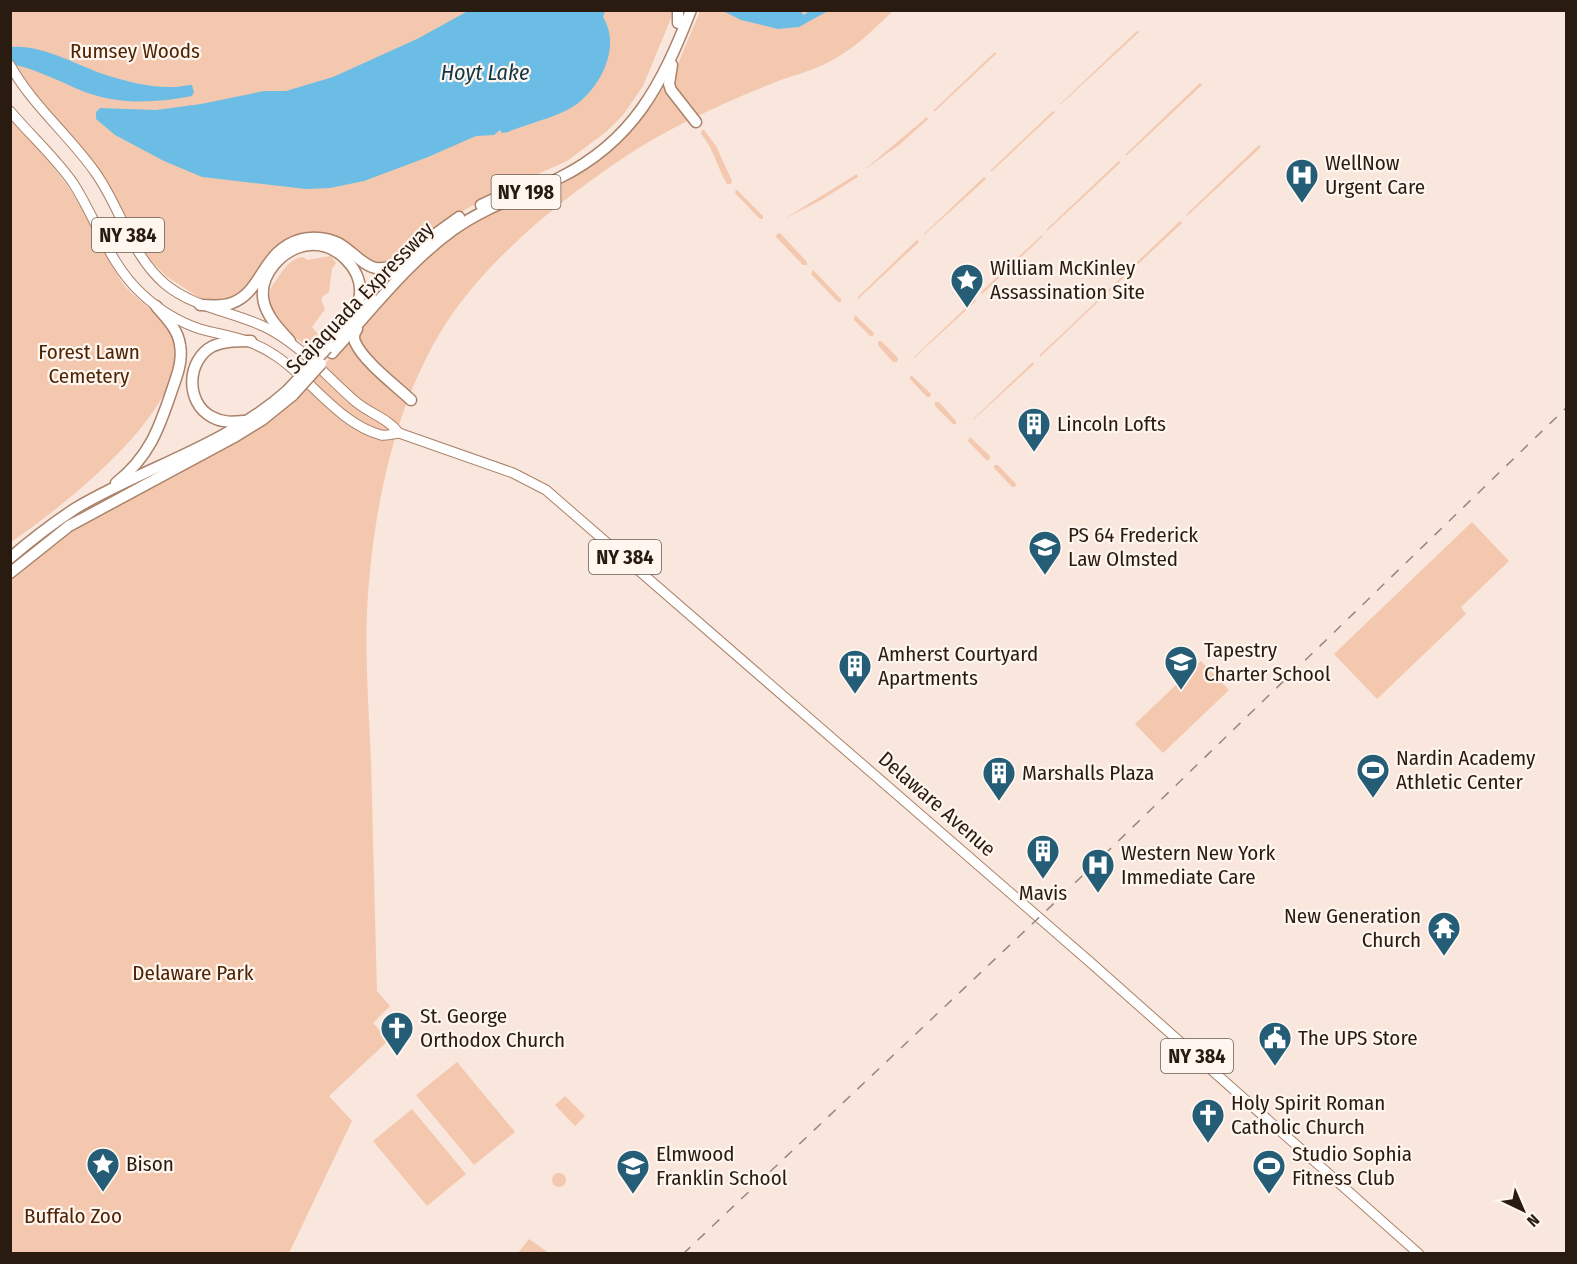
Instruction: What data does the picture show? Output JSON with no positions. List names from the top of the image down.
{
  "streets": {
    "highway": ["NY 198", "Scajaquada Expressway"],
    "main road": ["NY 384", "Delaware Avenue"]
  },
  "water": ["Hoyt Lake"],
  "parks": [
    "Rumsey Woods",
    "Forest Lawn Cemetery",
    "Delaware Park",
    "Buffalo Zoo"
  ],
  "places": {
    "hospital": ["WellNow Urgent Care", "Western New York Immediate Care"],
    "place": ["William McKinley Assassination Site", "Bison"],
    "building": [
      "Lincoln Lofts",
      "Amherst Courtyard Apartments",
      "Marshalls Plaza",
      "Mavis"
    ],
    "school or university": ["PS 64 Frederick Law Olmsted", "Tapestry Charter School", "Elmwood Franklin School"],
    "sports": ["Nardin Academy Athletic Center", "Studio Sophia Fitness Club"],
    "temple": ["New Generation Church"],
    "church": ["St. George Orthodox Church", "Holy Spirit Roman Catholic Church"],
    "public building": ["The UPS Store"]
  },
  "north": "bottom right"
}
